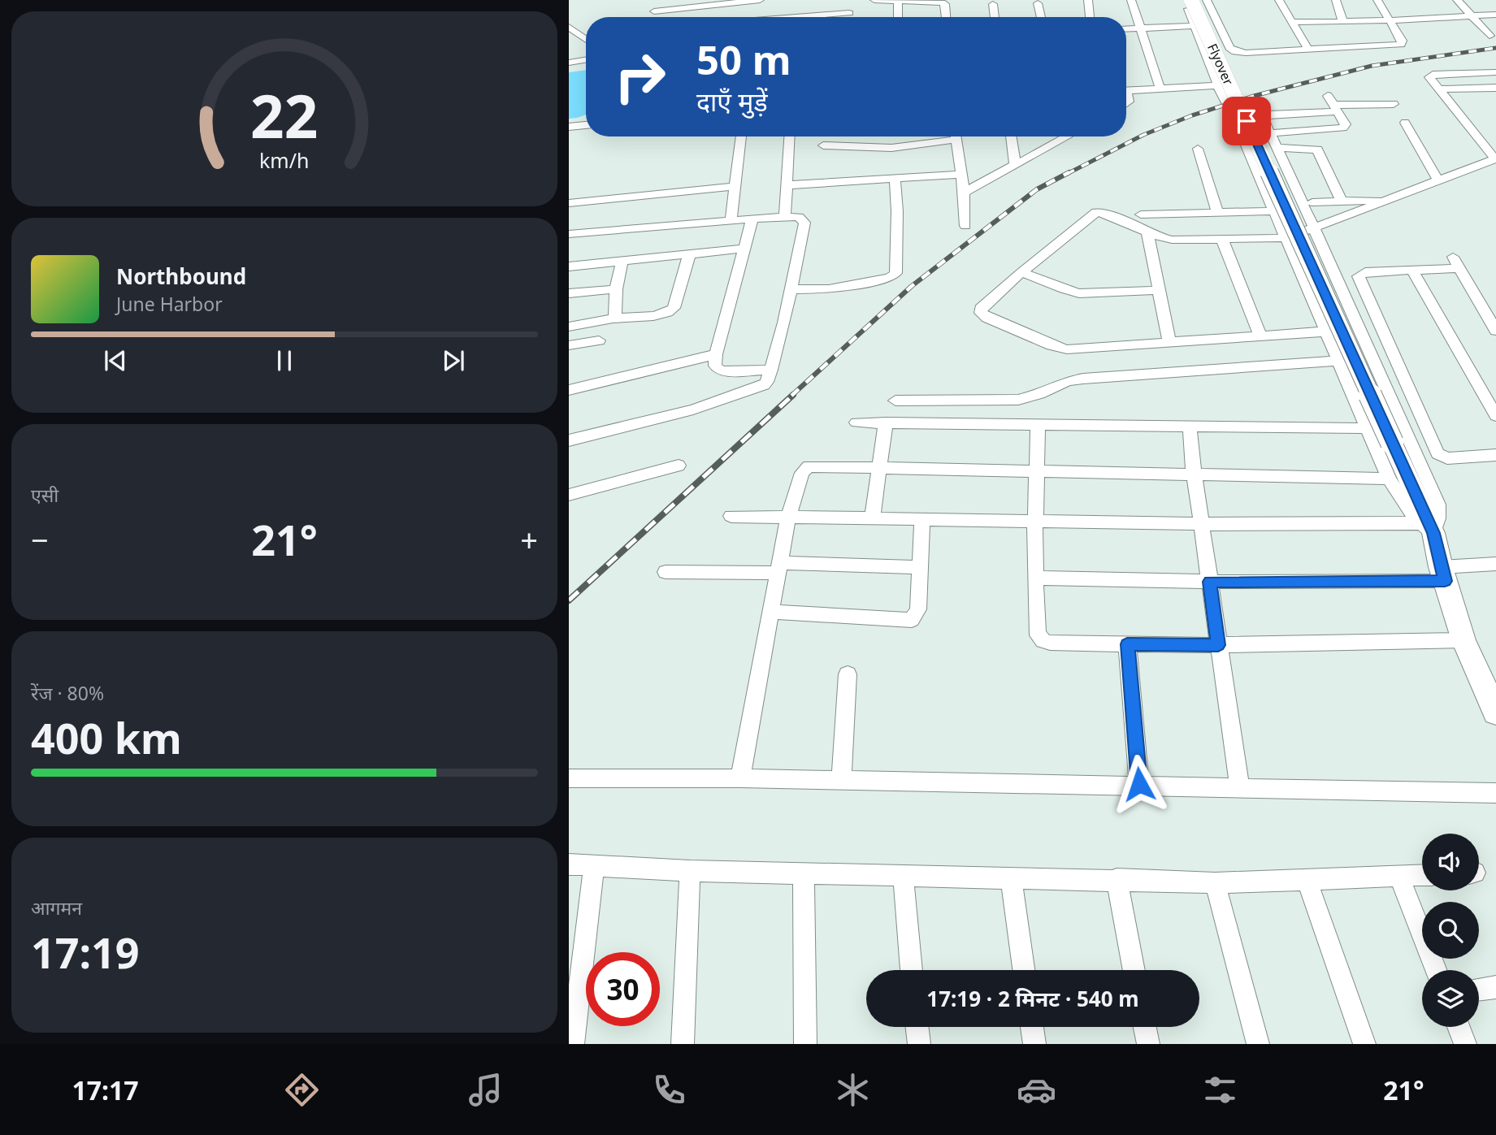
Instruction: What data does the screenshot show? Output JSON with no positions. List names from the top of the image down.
{
  "streets": {
    "main road": ["Flyover"]
  },
  "page": {
    "turn": ["50 m", "दाएँ मुड़ें"],
    "song": ["Northbound", "June Harbor"],
    "tile": [
      "एसी",
      ["रेंज · 80%", "400 km"],
      ["आगमन", "17:19"]
    ],
    "heat": ["−", "21°", "+"],
    "limit": "30",
    "trip": "17:19 · 2 मिनट · 540 m",
    "tabs": ["17:17", "21°"],
    "gauge": ["22", "km/h"]
  }
}
